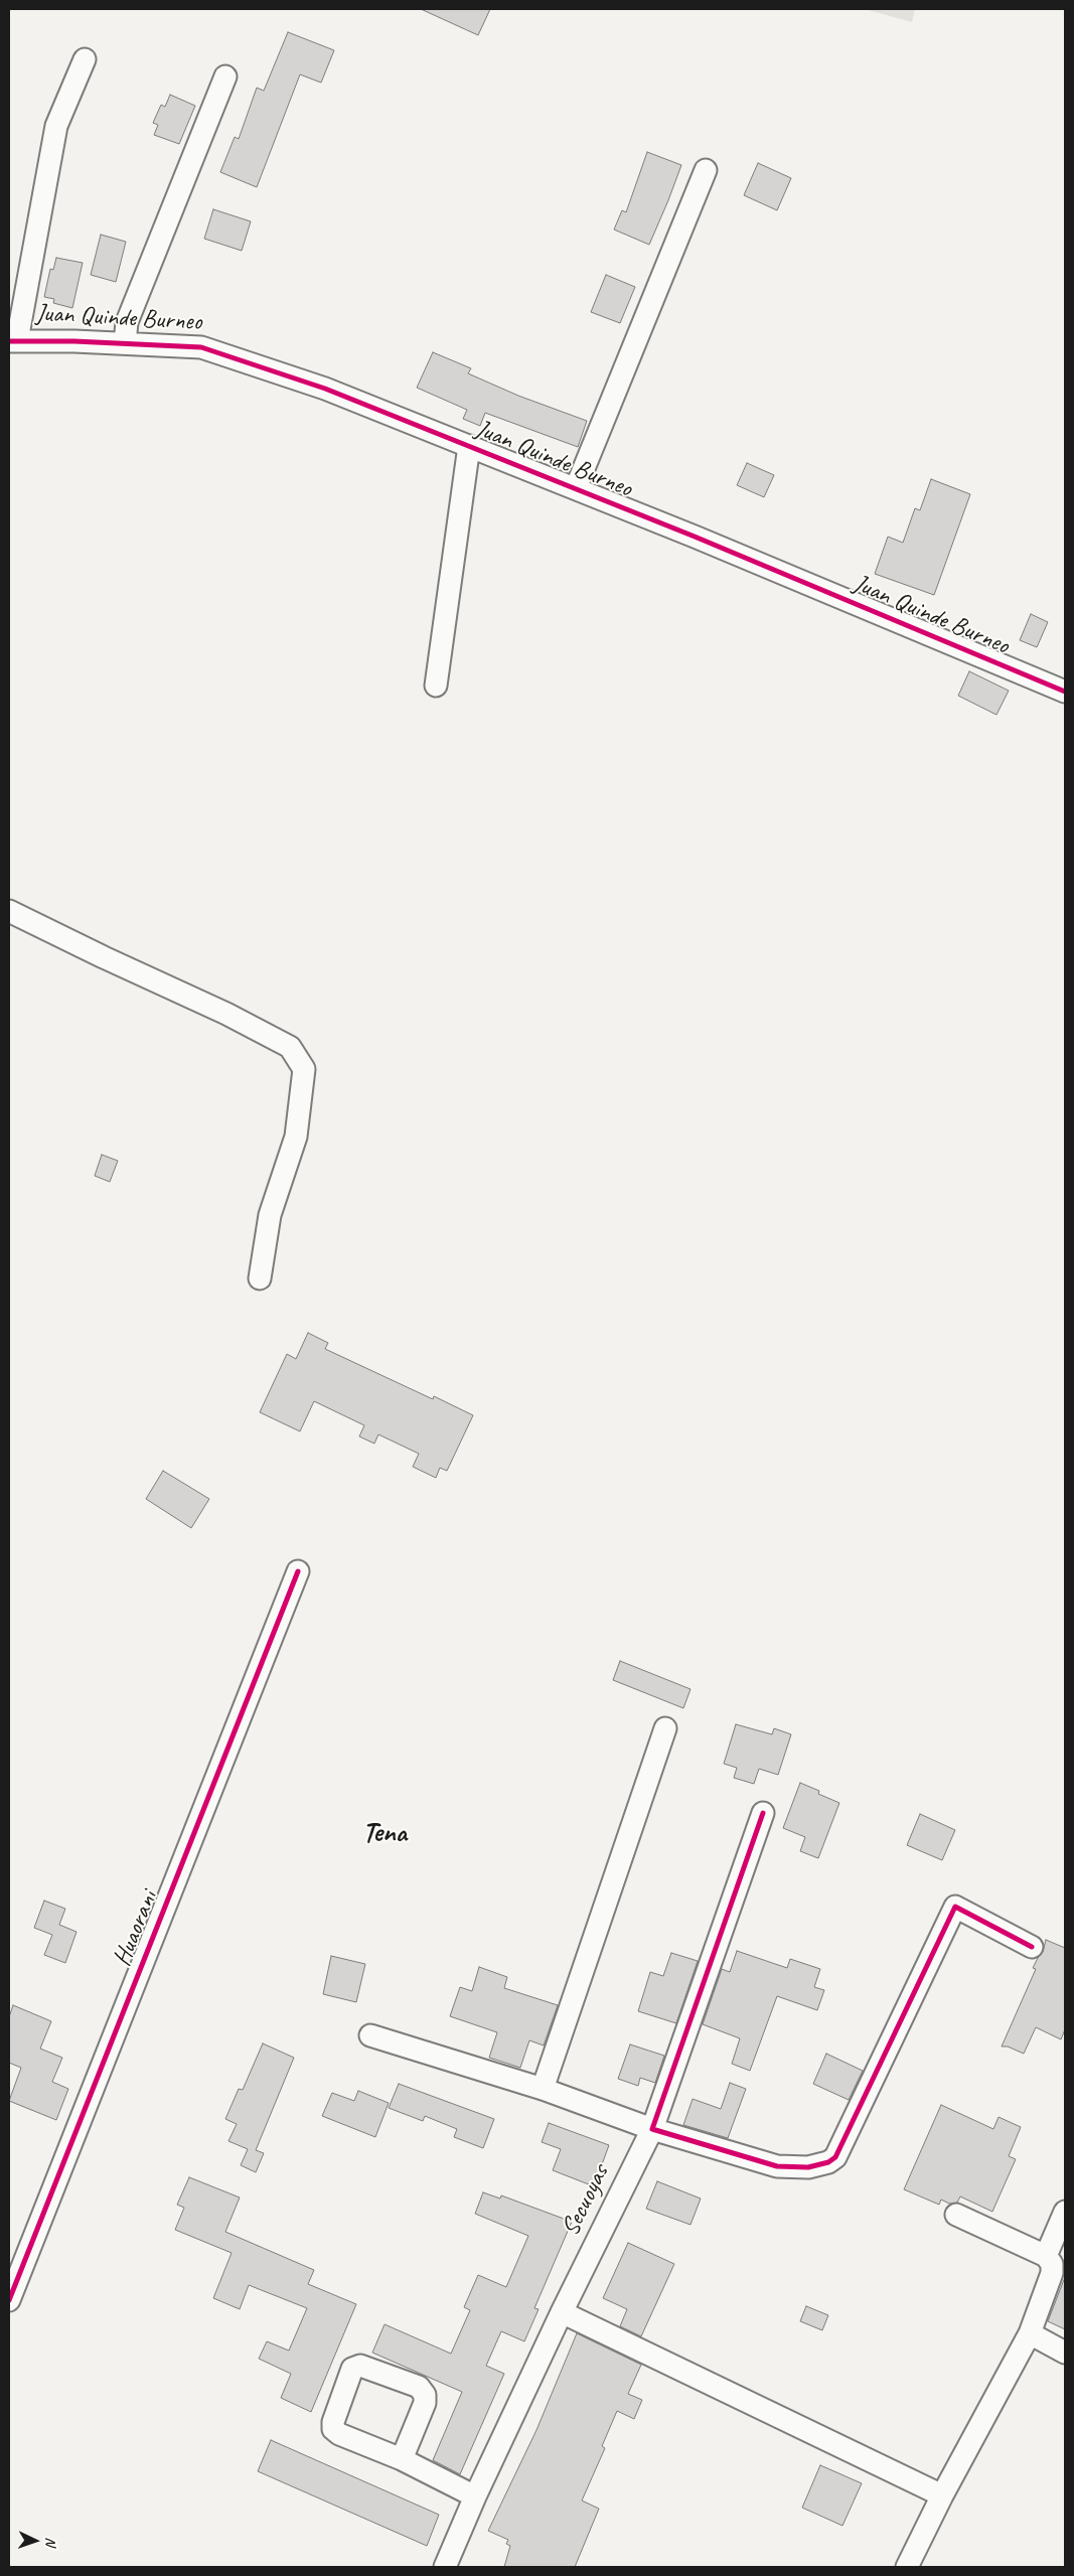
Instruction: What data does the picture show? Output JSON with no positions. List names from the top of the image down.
{
  "streets": {
    "street": ["Juan Quinde Burneo", "Huaorani", "Secuoyas"]
  },
  "districts": ["Tena"],
  "north": "right"
}
